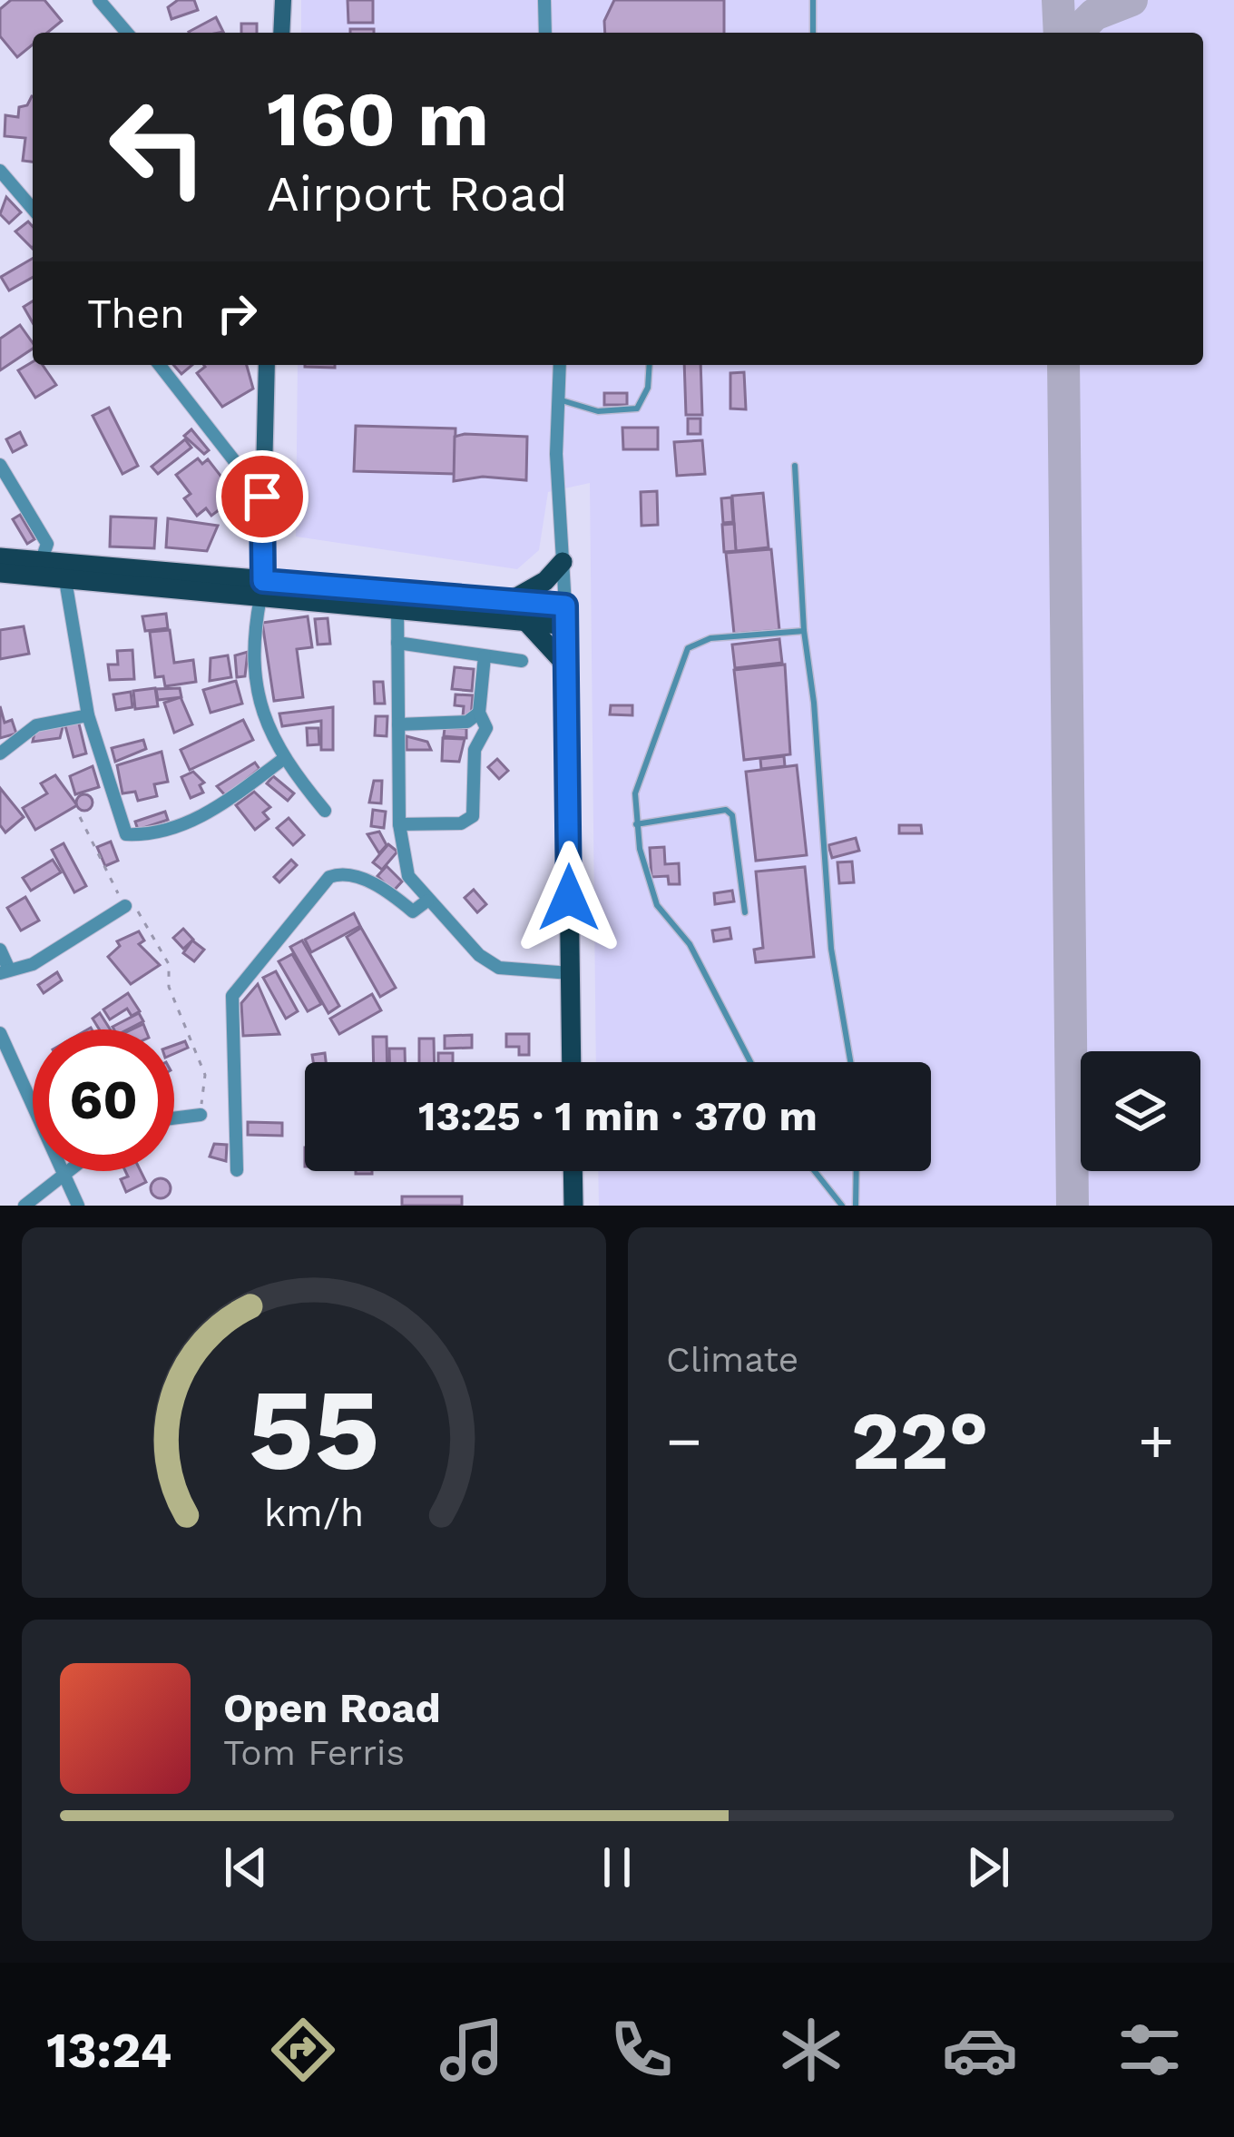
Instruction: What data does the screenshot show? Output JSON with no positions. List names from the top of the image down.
{
  "page": {
    "turn": ["160 m", "Airport Road"],
    "then": "Then",
    "limit": "60",
    "trip": "13:25 · 1 min · 370 m",
    "tile": "Climate",
    "heat": ["−", "22°", "+"],
    "song": ["Open Road", "Tom Ferris"],
    "tabs": "13:24",
    "gauge": ["55", "km/h"]
  }
}
